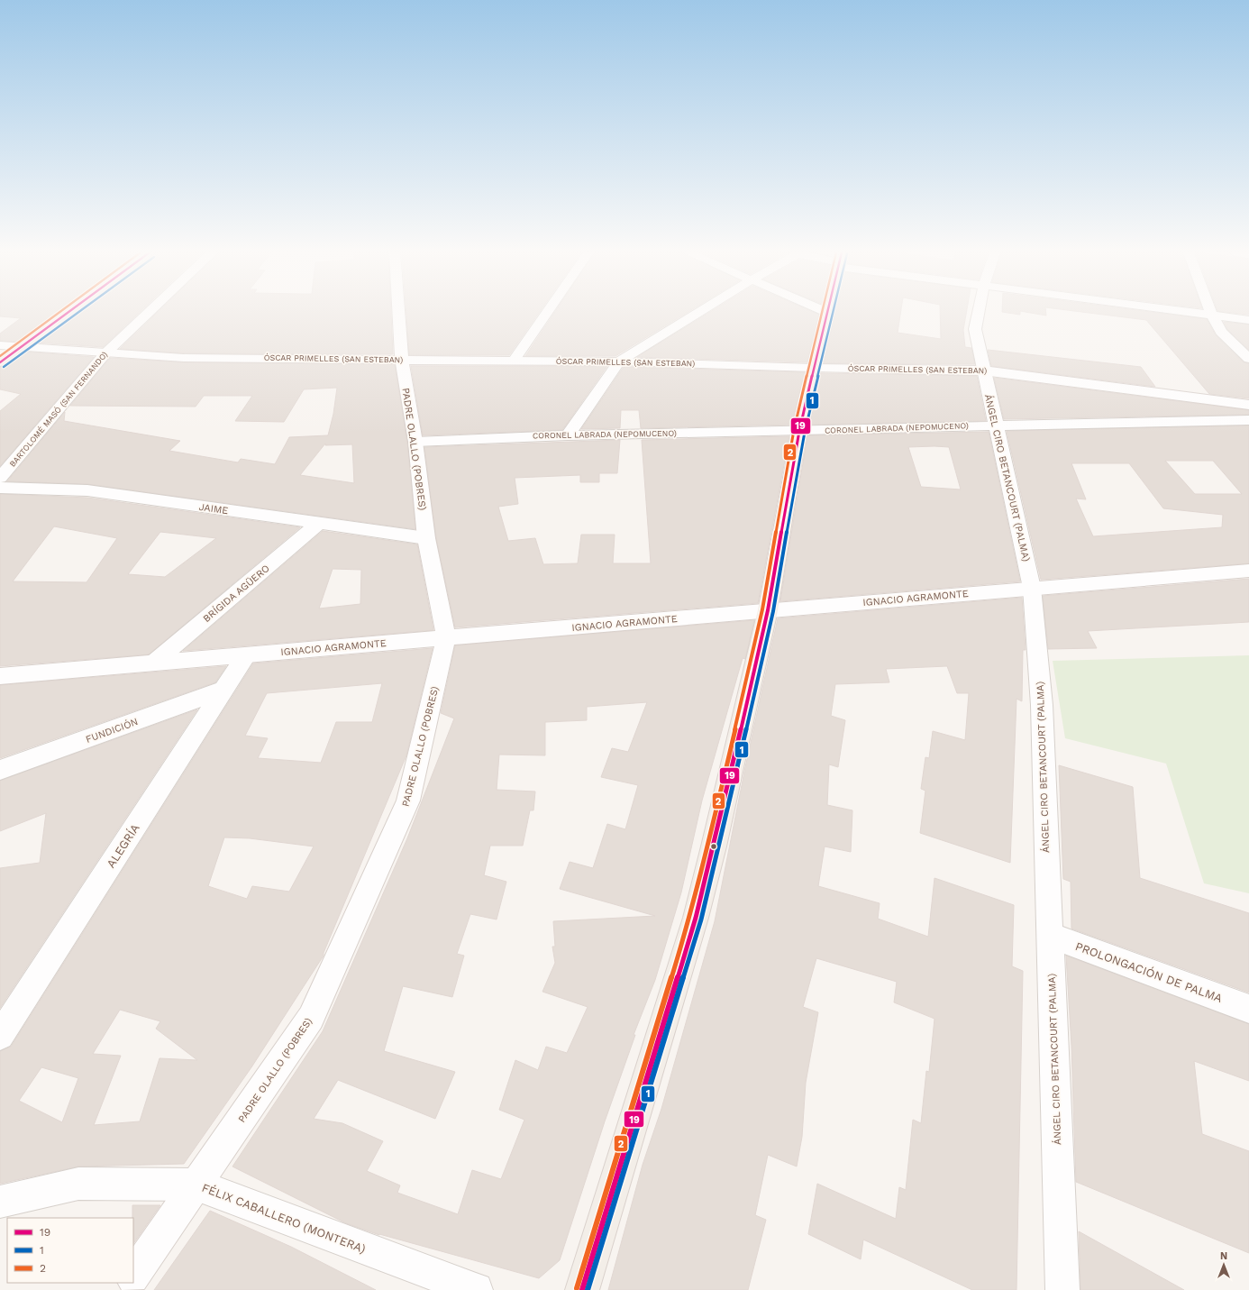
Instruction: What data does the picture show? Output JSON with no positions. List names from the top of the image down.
{
  "streets": {
    "street": [
      "ÓSCAR PRIMELLES (SAN ESTEBAN)",
      "BARTOLOMÉ MASÓ (SAN FERNANDO)",
      "CORONEL LABRADA (NEPOMUCENO)",
      "PADRE OLALLO (POBRES)",
      "ÁNGEL CIRO BETANCOURT (PALMA)",
      "JAIME",
      "BRÍGIDA AGÜERO",
      "IGNACIO AGRAMONTE",
      "FUNDICIÓN",
      "ALEGRÍA",
      "PROLONGACIÓN DE PALMA",
      "FÉLIX CABALLERO (MONTERA)"
    ]
  },
  "crossings": [
    ["ÓSCAR PRIMELLES (SAN ESTEBAN)", "BARTOLOMÉ MASÓ (SAN FERNANDO)"],
    ["ÓSCAR PRIMELLES (SAN ESTEBAN)", "PADRE OLALLO (POBRES)"],
    ["ÓSCAR PRIMELLES (SAN ESTEBAN)", "ÁNGEL CIRO BETANCOURT (PALMA)"],
    ["CORONEL LABRADA (NEPOMUCENO)", "PADRE OLALLO (POBRES)"],
    ["CORONEL LABRADA (NEPOMUCENO)", "ÁNGEL CIRO BETANCOURT (PALMA)"],
    ["PADRE OLALLO (POBRES)", "JAIME"],
    ["PADRE OLALLO (POBRES)", "IGNACIO AGRAMONTE"],
    ["PADRE OLALLO (POBRES)", "FÉLIX CABALLERO (MONTERA)"],
    ["ÁNGEL CIRO BETANCOURT (PALMA)", "IGNACIO AGRAMONTE"],
    ["ÁNGEL CIRO BETANCOURT (PALMA)", "PROLONGACIÓN DE PALMA"],
    ["JAIME", "BRÍGIDA AGÜERO"],
    ["BRÍGIDA AGÜERO", "IGNACIO AGRAMONTE"],
    ["IGNACIO AGRAMONTE", "ALEGRÍA"],
    ["FUNDICIÓN", "ALEGRÍA"]
  ],
  "lines": ["transit line 19", "transit line 1", "transit line 2"],
  "legend": ["19", "1", "2"],
  "north": "top"
}
